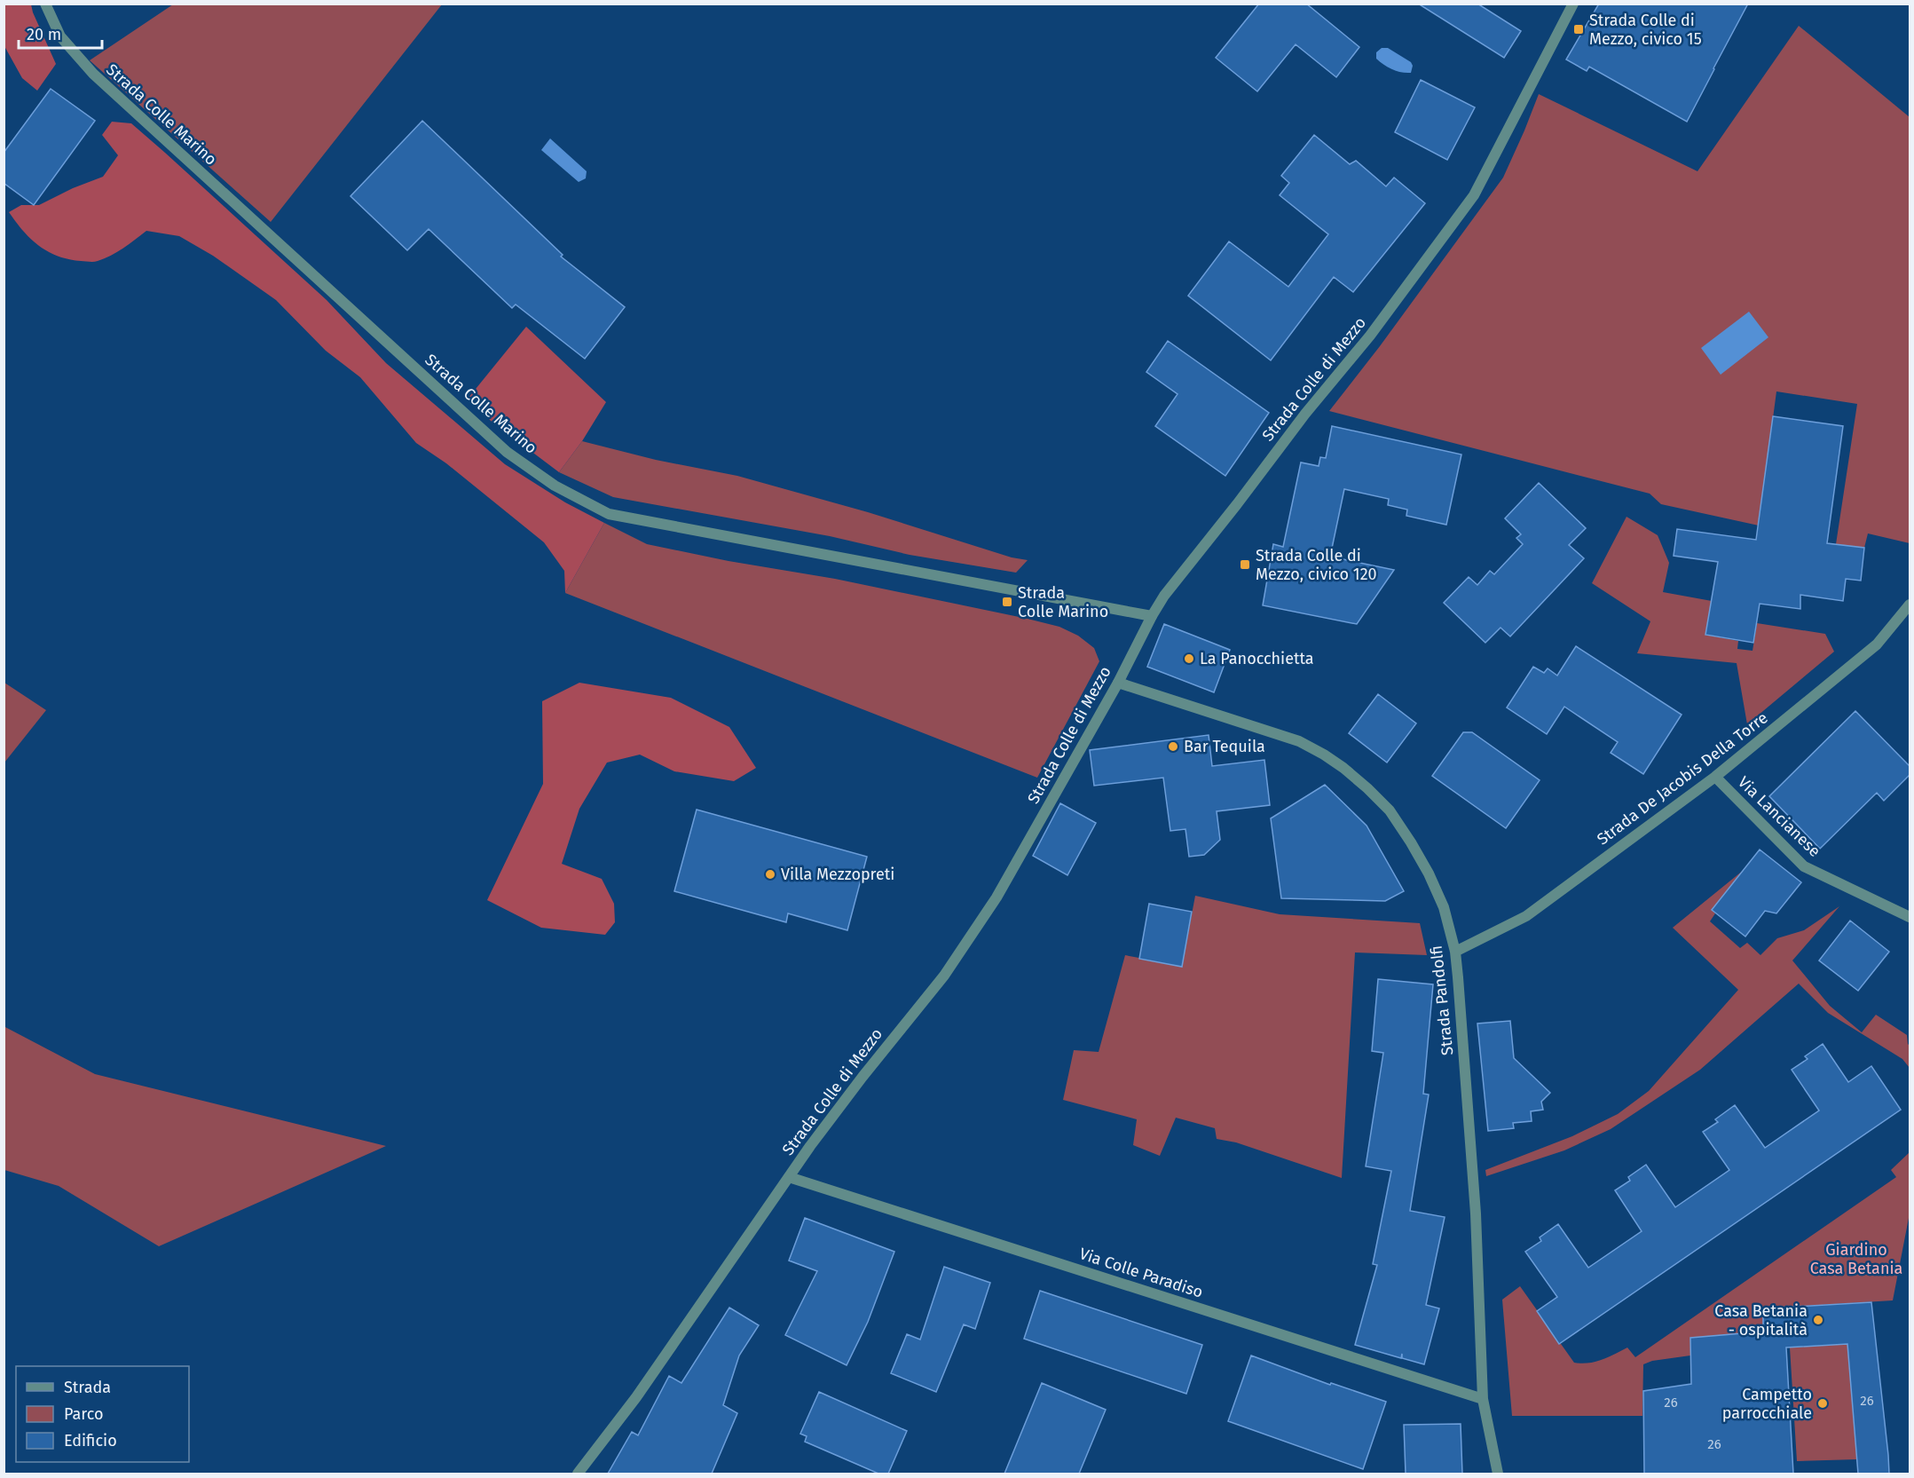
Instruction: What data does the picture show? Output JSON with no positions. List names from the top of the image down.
{
  "streets": {
    "street": [
      "Strada Colle Marino",
      "Strada Colle di Mezzo",
      "Strada De Jacobis Della Torre",
      "Via Lancianese",
      "Strada Pandolfi",
      "Via Colle Paradiso"
    ]
  },
  "crossings": [
    ["Strada Colle Marino", "Strada Colle di Mezzo"],
    ["Strada Colle di Mezzo", "Strada Pandolfi"],
    ["Strada Colle di Mezzo", "Via Colle Paradiso"],
    ["Strada De Jacobis Della Torre", "Via Lancianese"],
    ["Strada De Jacobis Della Torre", "Strada Pandolfi"],
    ["Strada Pandolfi", "Via Colle Paradiso"]
  ],
  "parks": ["Giardino Casa Betania"],
  "places": {
    "transit": ["Strada Colle di Mezzo, civico 15", "Strada Colle di Mezzo, civico 120", "Strada Colle Marino"],
    "other": [
      "La Panocchietta",
      "Bar Tequila",
      "Villa Mezzopreti",
      "Casa Betania - ospitalità",
      "Campetto parrocchiale"
    ]
  },
  "house_numbers": ["26", "26", "26"],
  "legend": ["Strada", "Parco", "Edificio"],
  "scale_bar": "20 m"
}
